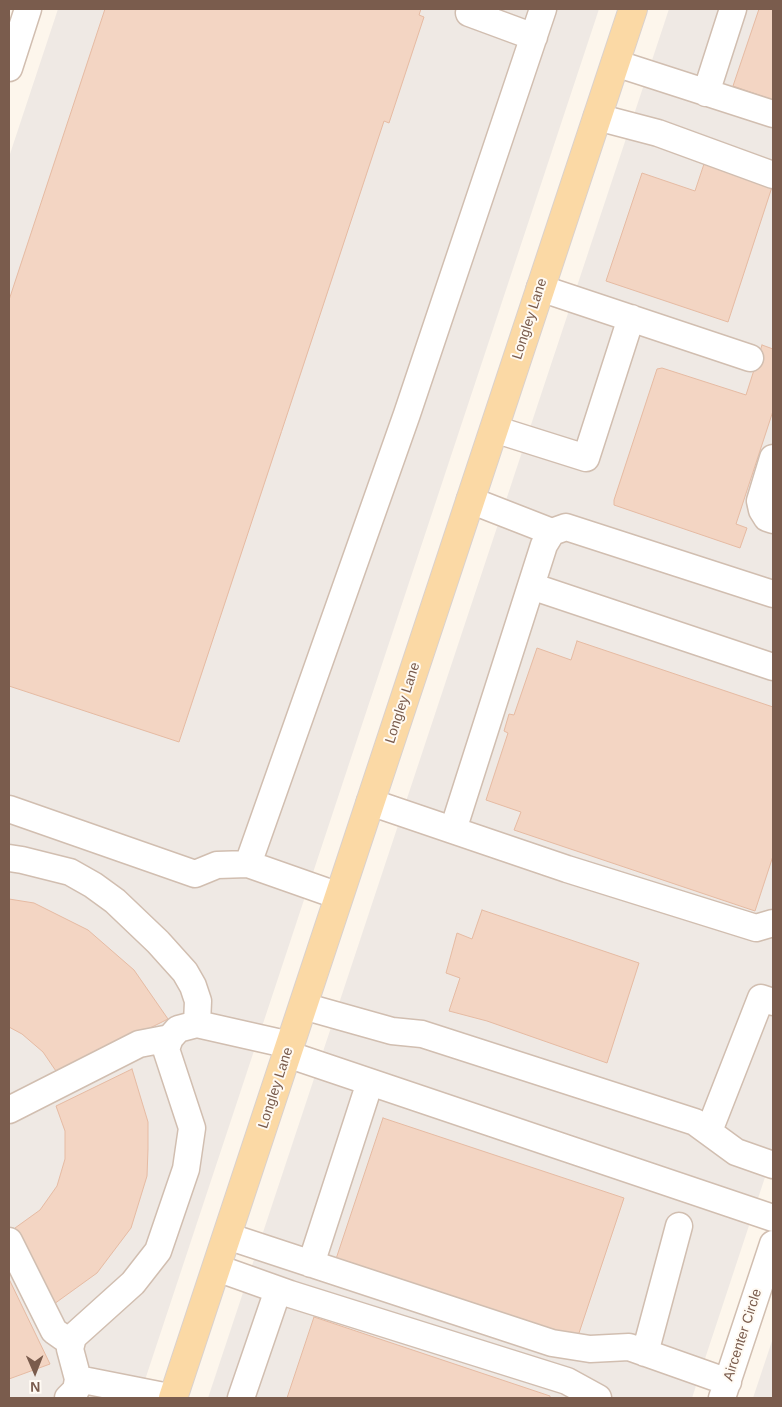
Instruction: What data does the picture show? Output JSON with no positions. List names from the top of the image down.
{
  "streets": {
    "main road": ["Longley Lane"],
    "street": ["Aircenter Circle"]
  },
  "north": "bottom"
}
